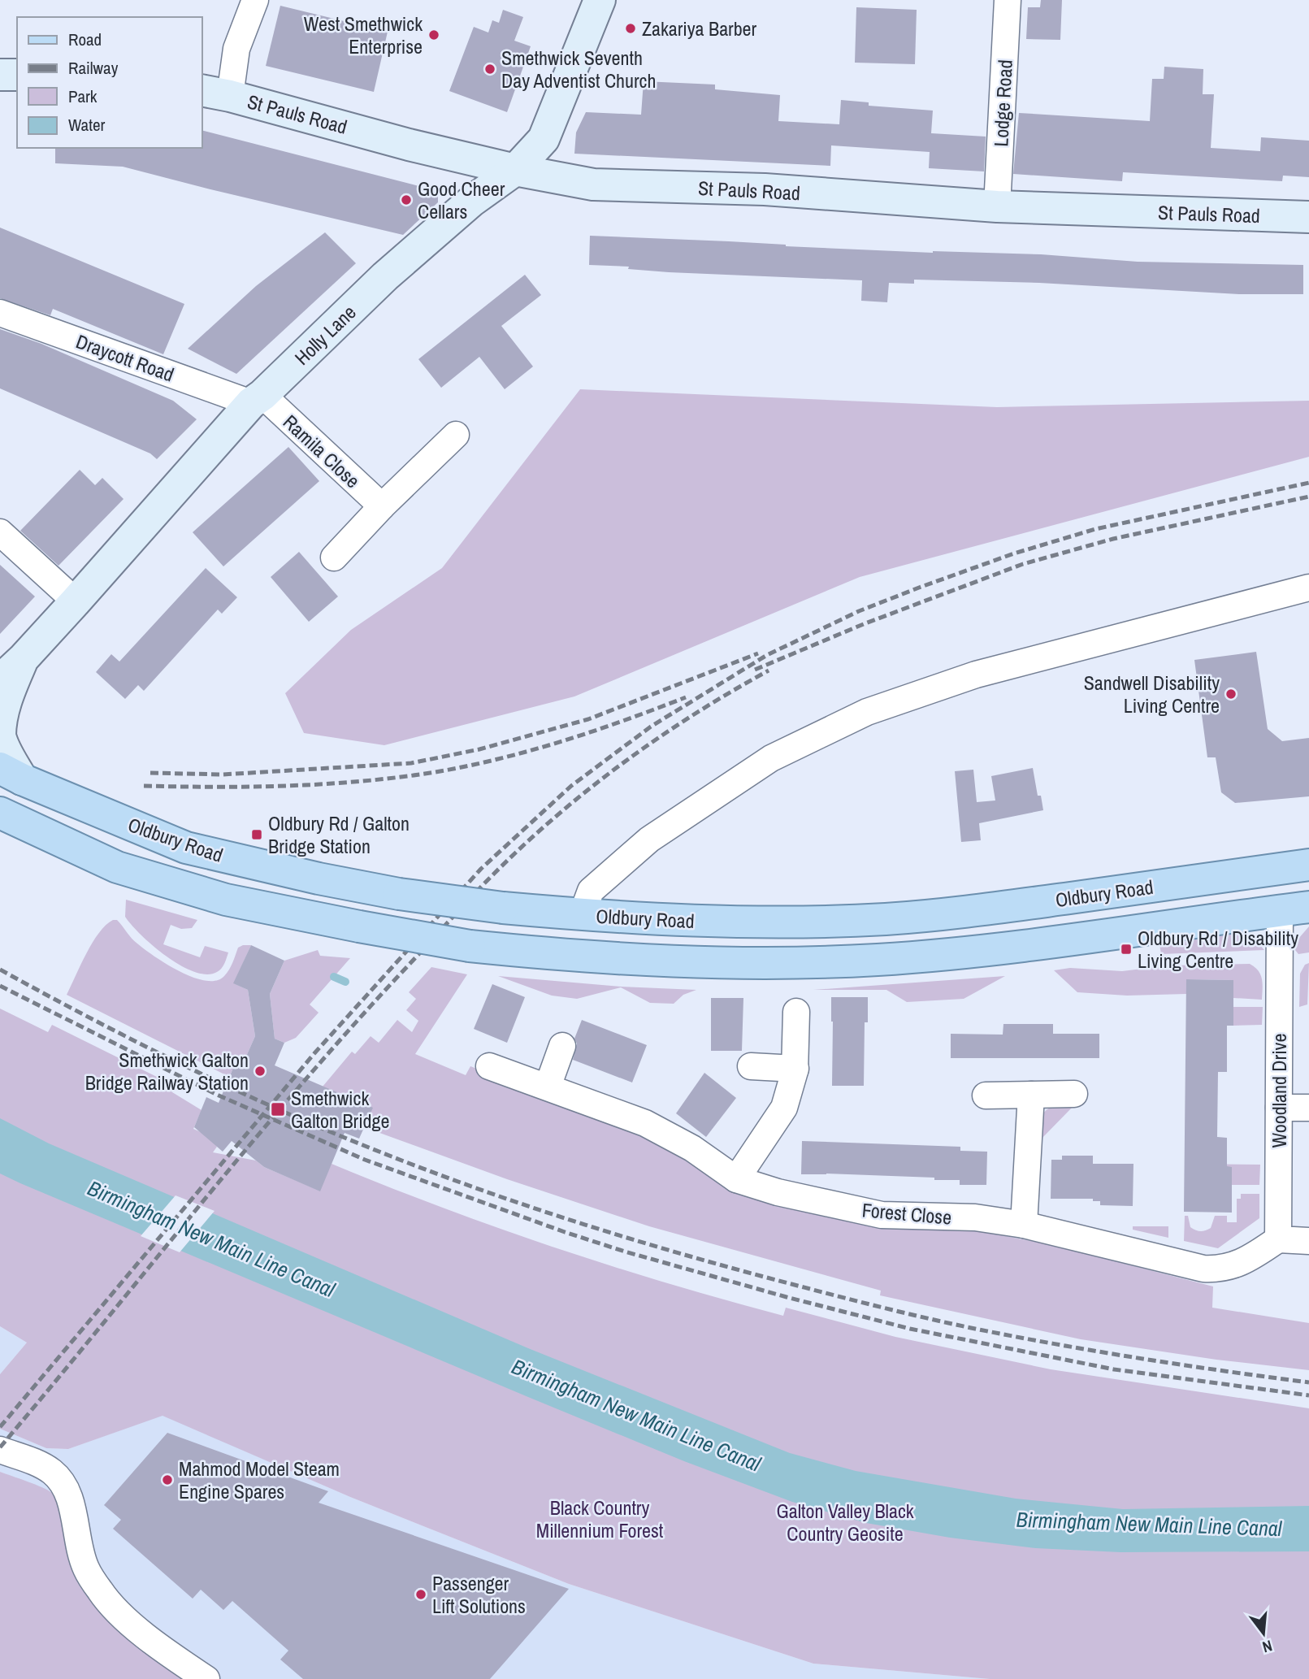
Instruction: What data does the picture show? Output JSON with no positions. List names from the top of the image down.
{
  "streets": {
    "main road": ["St Pauls Road", "Holly Lane", "Oldbury Road"],
    "street": [
      "Lodge Road",
      "Draycott Road",
      "Ramila Close",
      "Woodland Drive",
      "Forest Close"
    ]
  },
  "crossings": [
    ["Lodge Road", "St Pauls Road"],
    ["St Pauls Road", "Holly Lane"],
    ["Holly Lane", "Draycott Road"],
    ["Holly Lane", "Ramila Close"],
    ["Holly Lane", "Oldbury Road"],
    ["Draycott Road", "Ramila Close"],
    ["Oldbury Road", "Woodland Drive"],
    ["Woodland Drive", "Forest Close"]
  ],
  "water": ["Birmingham New Main Line Canal"],
  "parks": ["Black Country Millennium Forest", "Galton Valley Black Country Geosite"],
  "places": {
    "other": [
      "Zakariya Barber",
      "West Smethwick Enterprise",
      "Smethwick Seventh Day Adventist Church",
      "Good Cheer Cellars",
      "Sandwell Disability Living Centre",
      "Smethwick Galton Bridge Railway Station",
      "Mahmod Model Steam Engine Spares",
      "Passenger Lift Solutions"
    ],
    "transit": ["Oldbury Rd / Galton Bridge Station", "Oldbury Rd / Disability Living Centre", "Smethwick Galton Bridge"]
  },
  "legend": [
    "Road",
    "Railway",
    "Park",
    "Water"
  ],
  "north": "bottom"
}
